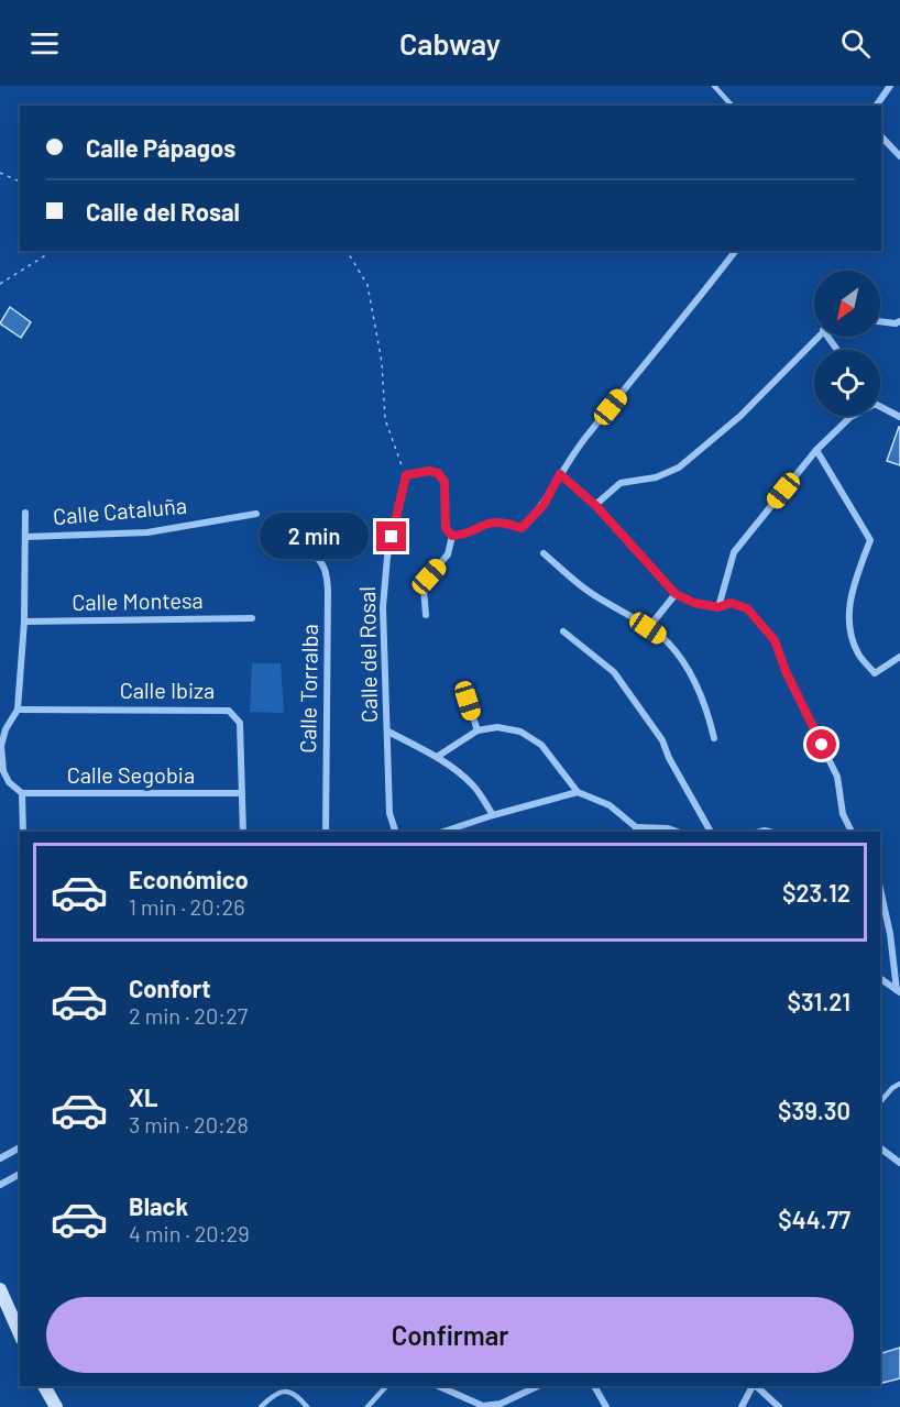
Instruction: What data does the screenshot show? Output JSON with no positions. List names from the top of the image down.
{
  "streets": {
    "street": [
      "Calle Cataluña",
      "Calle Montesa",
      "Calle del Rosal",
      "Calle Torralba",
      "Calle Ibiza",
      "Calle Segobia"
    ]
  },
  "crossings": [
    ["Calle Ibiza", "Calle Segobia"]
  ],
  "north": "bottom left",
  "page": {
    "header": "Cabway",
    "banner": ["Calle Pápagos", "Calle del Rosal"],
    "bubble": "2 min",
    "list": [
      {
        "name": "Económico",
        "note": "1 min · 20:26",
        "value": "$23.12"
      },
      {
        "name": "Confort",
        "note": "2 min · 20:27",
        "value": "$31.21"
      },
      {
        "name": "XL",
        "note": "3 min · 20:28",
        "value": "$39.30"
      },
      {
        "name": "Black",
        "note": "4 min · 20:29",
        "value": "$44.77"
      }
    ],
    "buttons": "Confirmar"
  }
}
